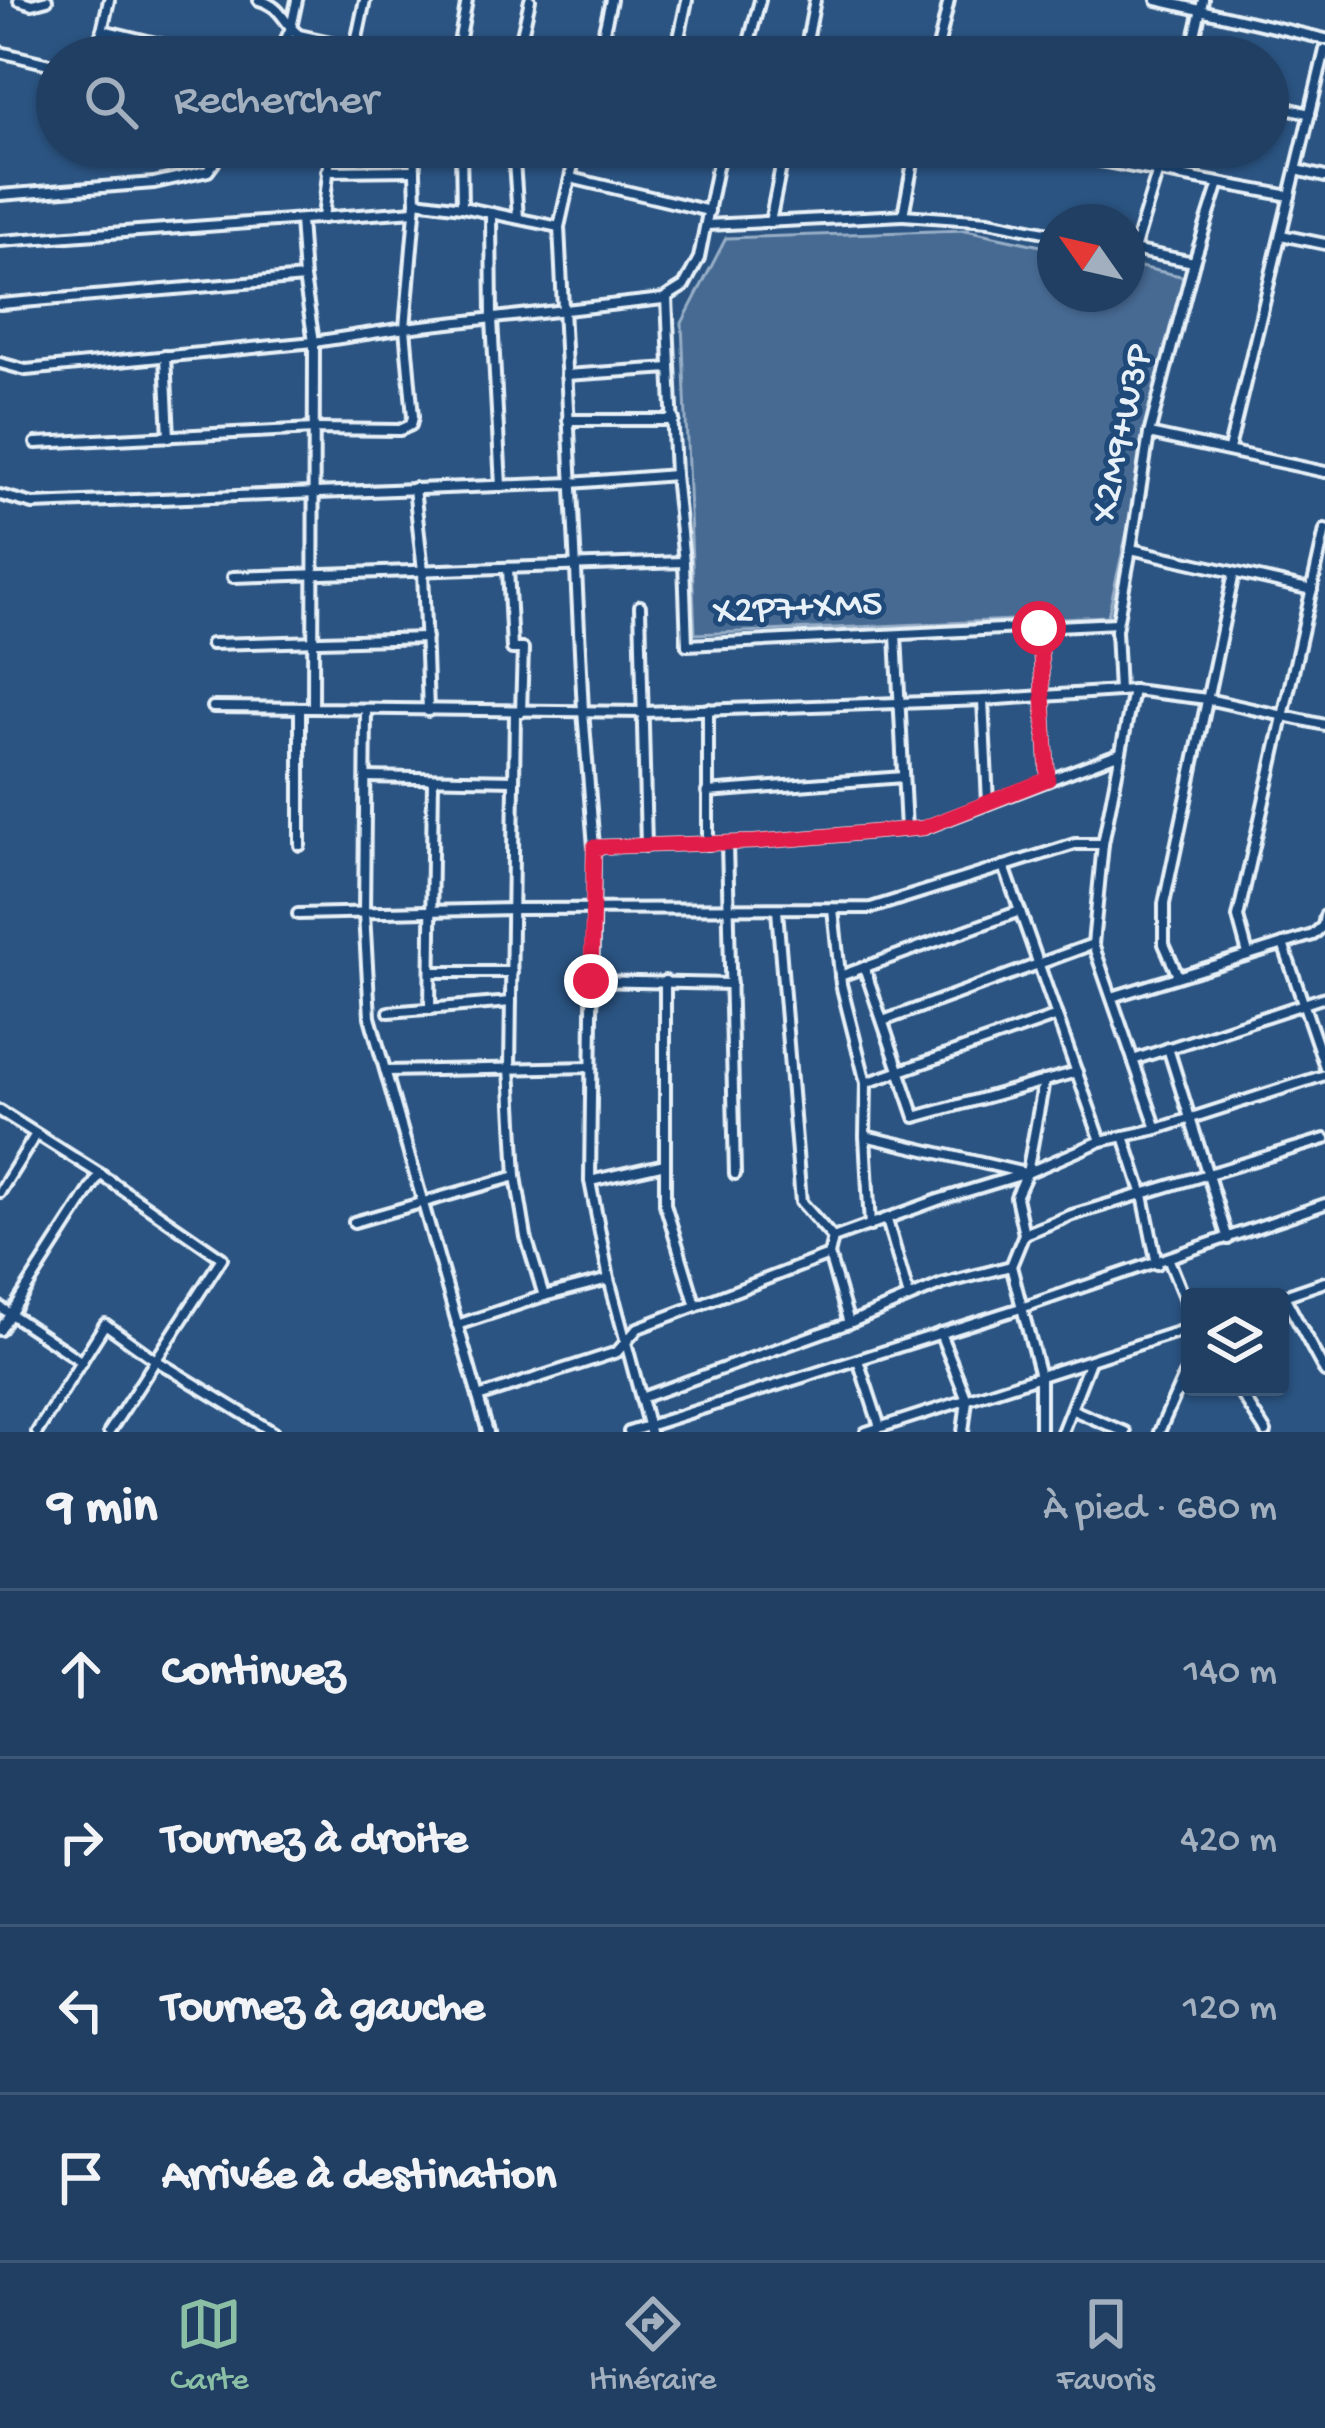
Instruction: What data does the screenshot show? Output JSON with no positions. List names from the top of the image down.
{
  "streets": {
    "street": ["X2M9+W3P", "X2P7+XM5"]
  },
  "crossings": [
    ["X2M9+W3P", "X2P7+XM5"]
  ],
  "north": "top left",
  "page": {
    "search": "Rechercher",
    "heading": ["9 min", "À pied · 680 m"],
    "list": [
      ["Continuez", "140 m"],
      ["Tournez à droite", "420 m"],
      ["Tournez à gauche", "120 m"],
      "Arrivée à destination"
    ],
    "nav": ["Carte", "Itinéraire", "Favoris"]
  }
}
